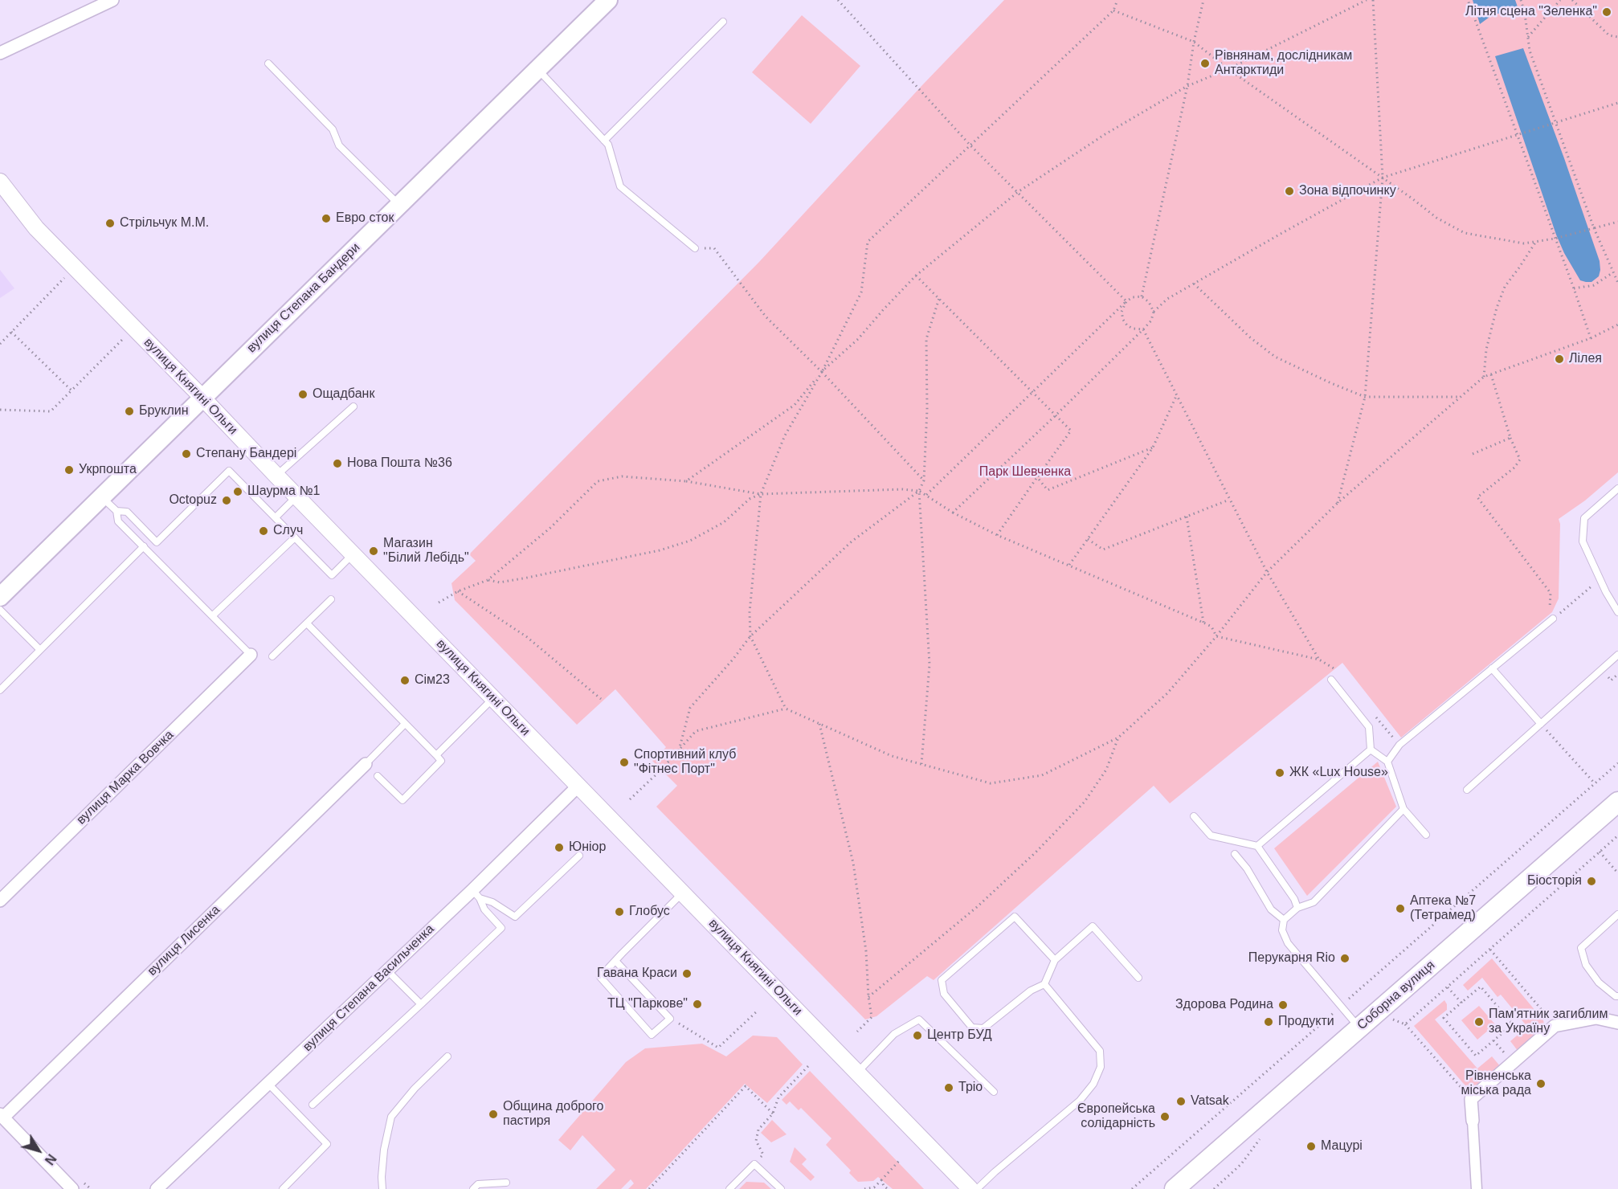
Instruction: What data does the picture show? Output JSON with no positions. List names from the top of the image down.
{
  "streets": {
    "main road": ["вулиця Степана Бандери", "Соборна вулиця"],
    "street": [
      "вулиця Княгині Ольги",
      "вулиця Марка Вовчка",
      "вулиця Лисенка",
      "вулиця Степана Васильченка"
    ]
  },
  "crossings": [
    ["вулиця Степана Бандери", "вулиця Княгині Ольги"],
    ["вулиця Княгині Ольги", "вулиця Степана Васильченка"]
  ],
  "parks": ["Парк Шевченка"],
  "places": [
    "Літня сцена \"Зеленка\"",
    "Рівнянам, дослідникам Антарктиди",
    "Зона відпочинку",
    "Евро сток",
    "Стрільчук М.М.",
    "Лілея",
    "Ощадбанк",
    "Бруклин",
    "Степану Бандері",
    "Нова Пошта №36",
    "Укрпошта",
    "Шаурма №1",
    "Octopuz",
    "Случ",
    "Магазин \"Білий Лебідь\"",
    "Сім23",
    "Спортивний клуб \"Фітнес Порт\"",
    "ЖК «Lux House»",
    "Юніор",
    "Біосторія",
    "Аптека №7 (Тетрамед)",
    "Глобус",
    "Перукарня Rio",
    "Гавана Краси",
    "ТЦ \"Паркове\"",
    "Здорова Родина",
    "Продукти",
    "Пам'ятник загиблим за Україну",
    "Центр БУД",
    "Рівненська міська рада",
    "Тріо",
    "Vatsak",
    "Община доброго пастиря",
    "Європейська солідарність",
    "Мацурі"
  ],
  "north": "bottom right"
}
